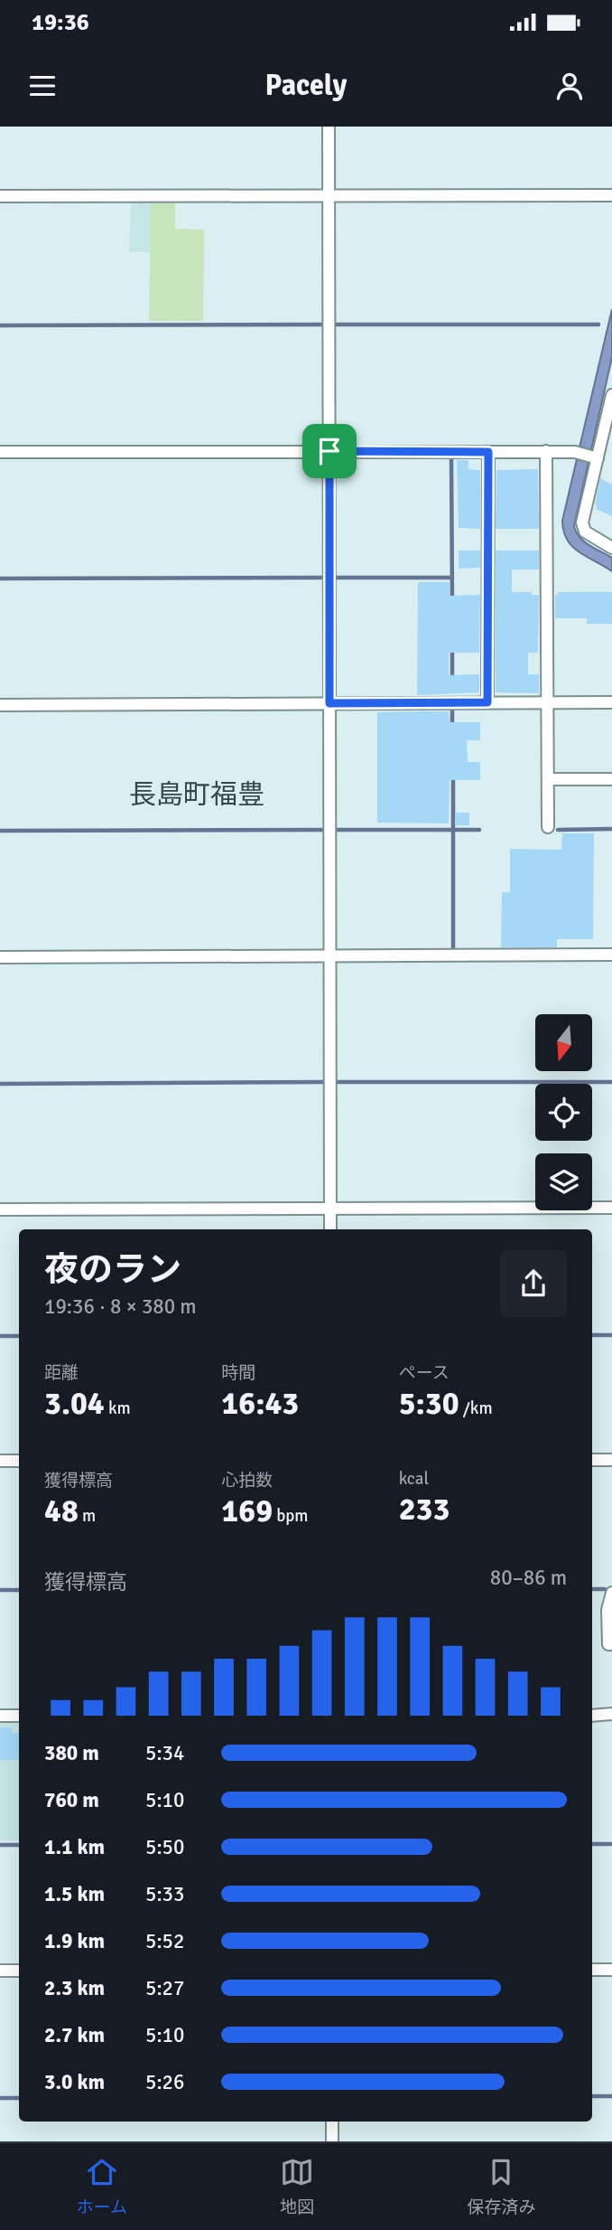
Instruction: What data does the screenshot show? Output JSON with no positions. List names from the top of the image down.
{
  "districts": ["長島町福豊"],
  "north": "bottom",
  "page": {
    "status": "19:36",
    "header": "Pacely",
    "heading": ["夜のラン", "19:36 · 8 × 380 m"],
    "stats": [
      ["距離", "3.04 km"],
      ["時間", "16:43"],
      ["ペース", "5:30 /km"],
      ["獲得標高", "48 m"],
      ["心拍数", "169 bpm"],
      ["kcal", "233"]
    ],
    "chart": ["獲得標高", "80–86 m"],
    "list": [
      {
        "name": "380 m",
        "note": "5:34"
      },
      {
        "name": "760 m",
        "note": "5:10"
      },
      {
        "name": "1.1 km",
        "note": "5:50"
      },
      {
        "name": "1.5 km",
        "note": "5:33"
      },
      {
        "name": "1.9 km",
        "note": "5:52"
      },
      {
        "name": "2.3 km",
        "note": "5:27"
      },
      {
        "name": "2.7 km",
        "note": "5:10"
      },
      {
        "name": "3.0 km",
        "note": "5:26"
      }
    ],
    "tabs": ["ホーム", "地図", "保存済み"]
  }
}
